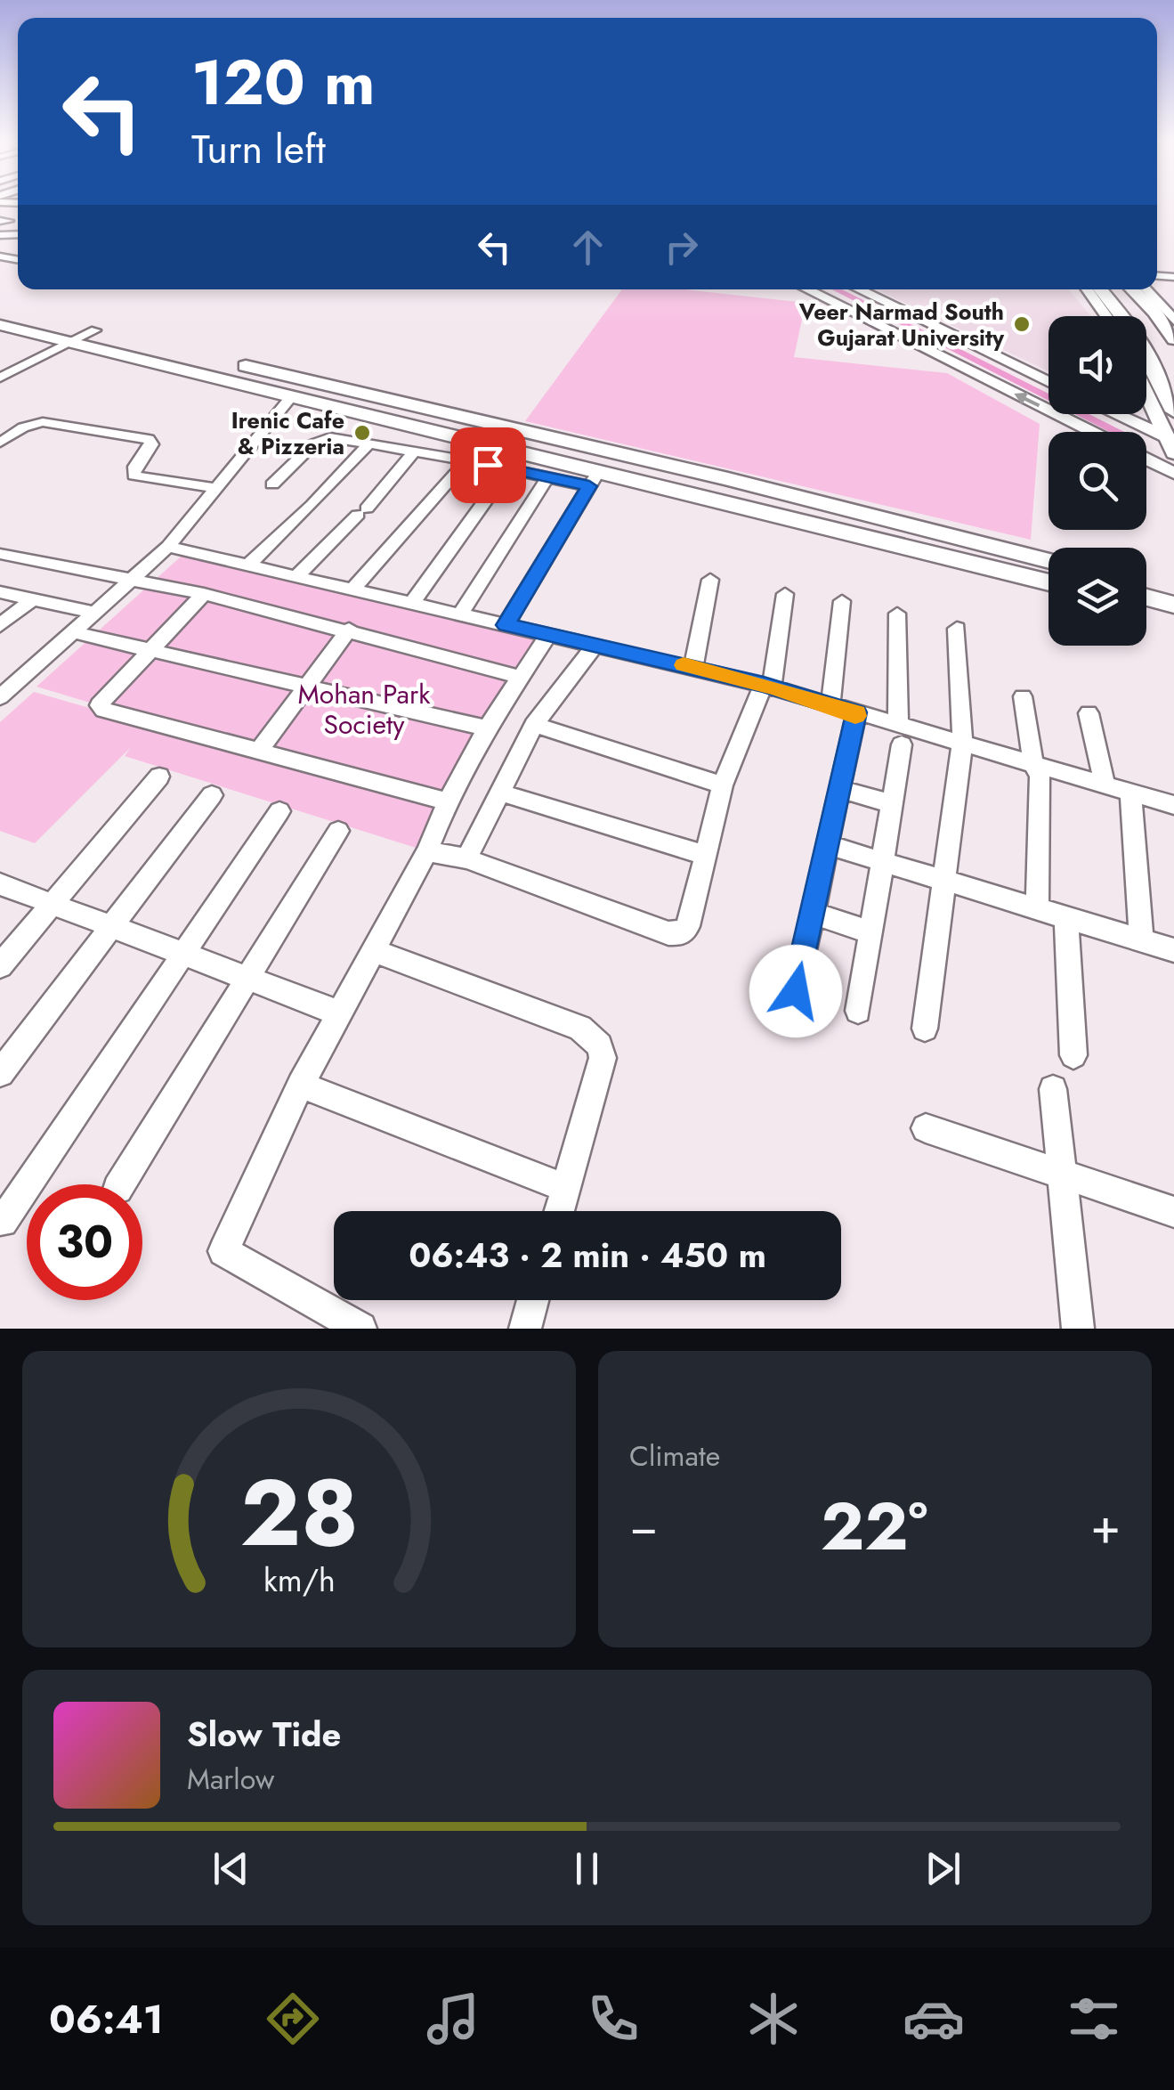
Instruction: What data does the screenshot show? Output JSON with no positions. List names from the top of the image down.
{
  "parks": ["Mohan Park Society"],
  "places": ["Veer Narmad South Gujarat University", "Irenic Cafe & Pizzeria"],
  "page": {
    "turn": ["120 m", "Turn left"],
    "limit": "30",
    "trip": "06:43 · 2 min · 450 m",
    "tile": "Climate",
    "heat": ["−", "22°", "+"],
    "song": ["Slow Tide", "Marlow"],
    "tabs": "06:41",
    "gauge": ["28", "km/h"]
  }
}
